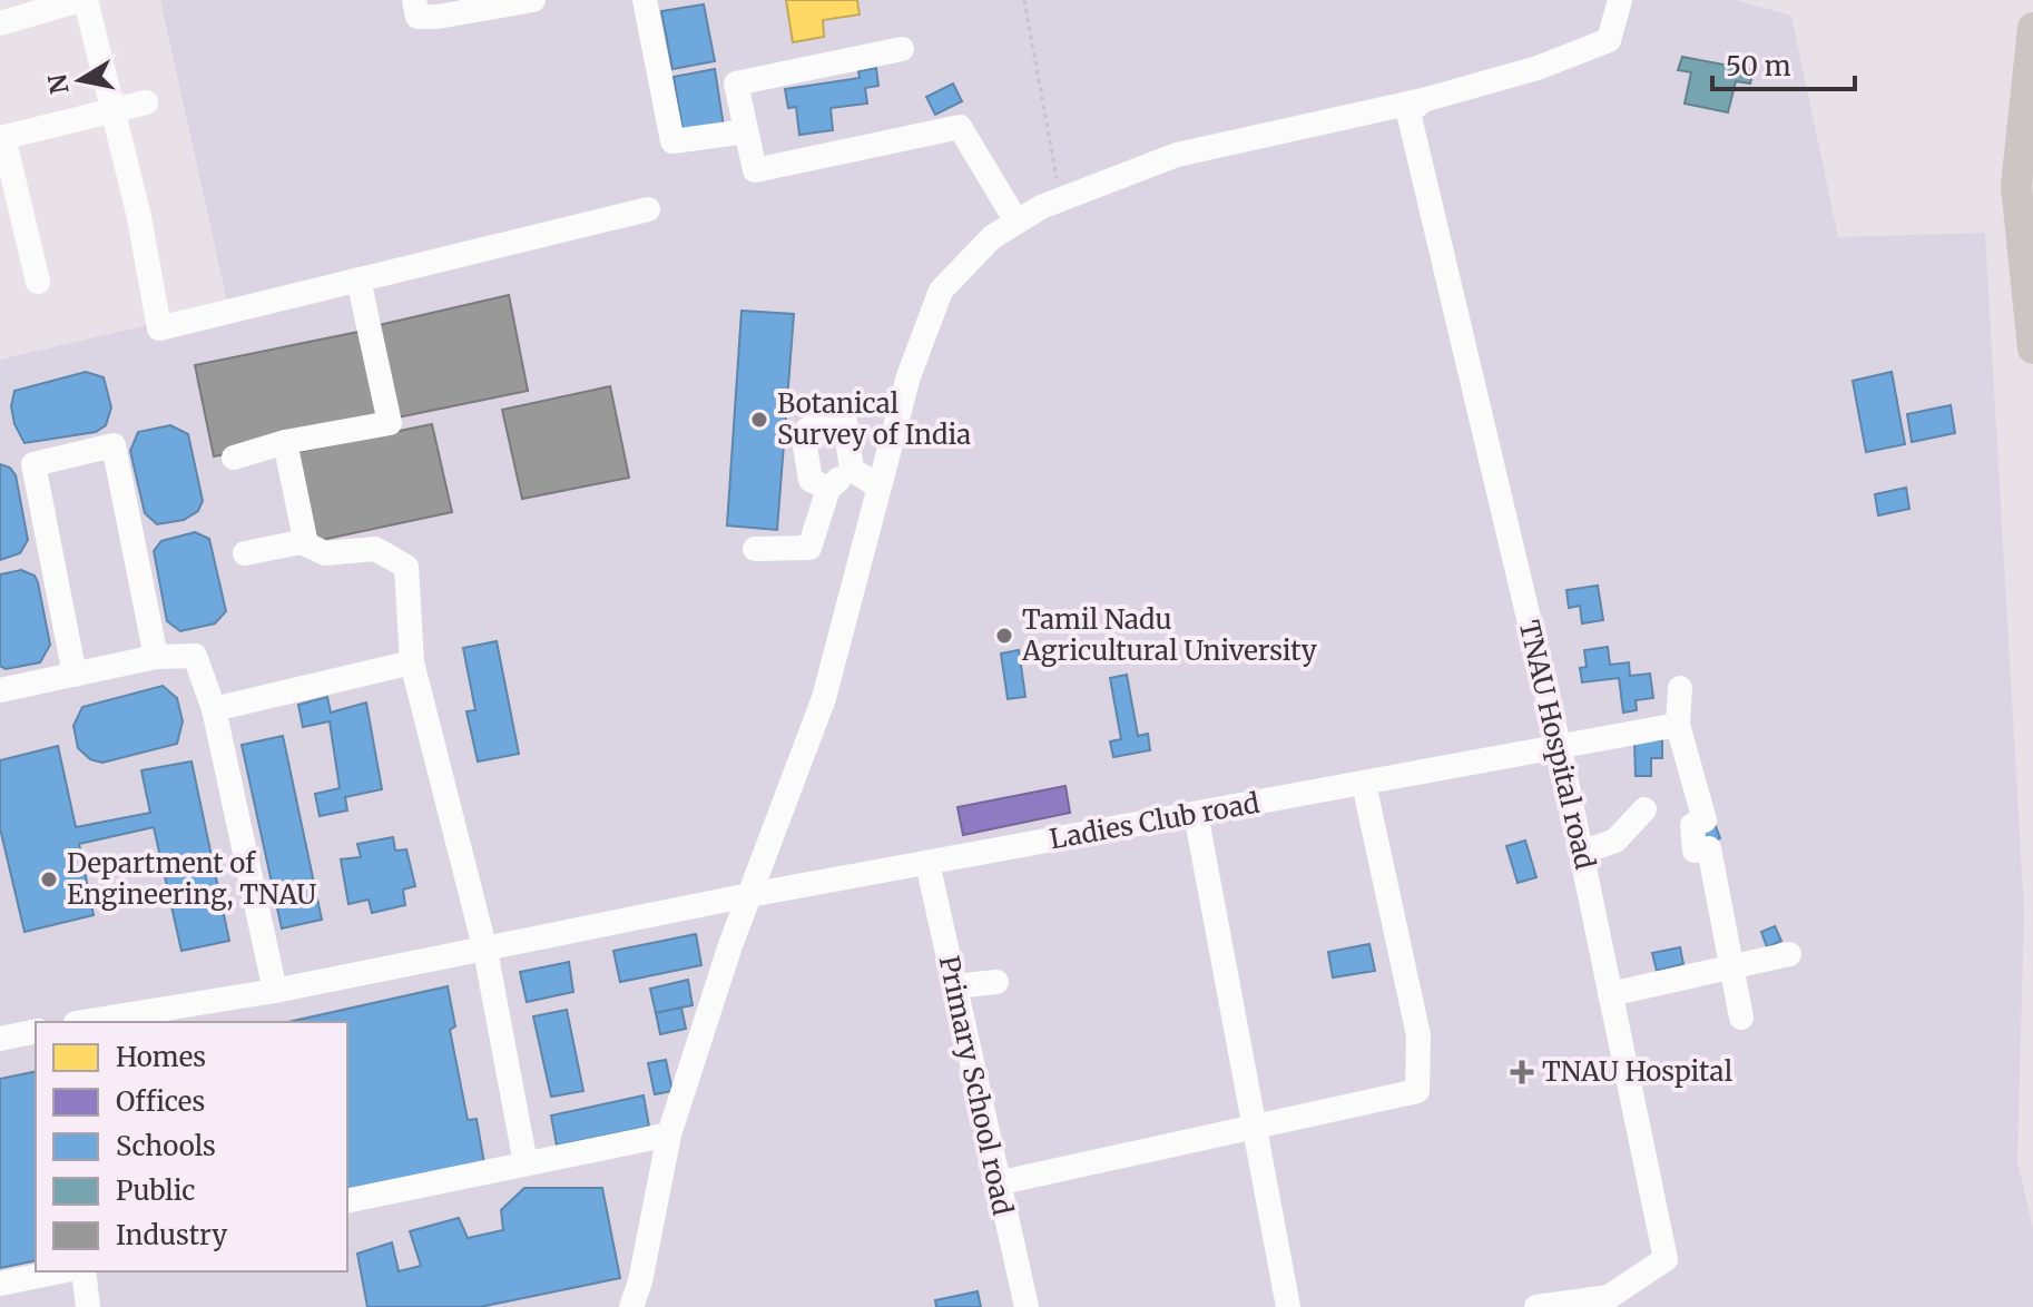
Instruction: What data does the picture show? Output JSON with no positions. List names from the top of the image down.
{
  "streets": {
    "street": ["TNAU Hospital road", "Ladies Club road", "Primary School road"]
  },
  "crossings": [
    ["TNAU Hospital road", "Ladies Club road"],
    ["Ladies Club road", "Primary School road"]
  ],
  "places": {
    "other": ["Botanical Survey of India", "Tamil Nadu Agricultural University", "Department of Engineering, TNAU"],
    "health": ["TNAU Hospital"]
  },
  "legend": [
    "Homes",
    "Offices",
    "Schools",
    "Public",
    "Industry"
  ],
  "scale_bar": "50 m",
  "north": "left"
}
